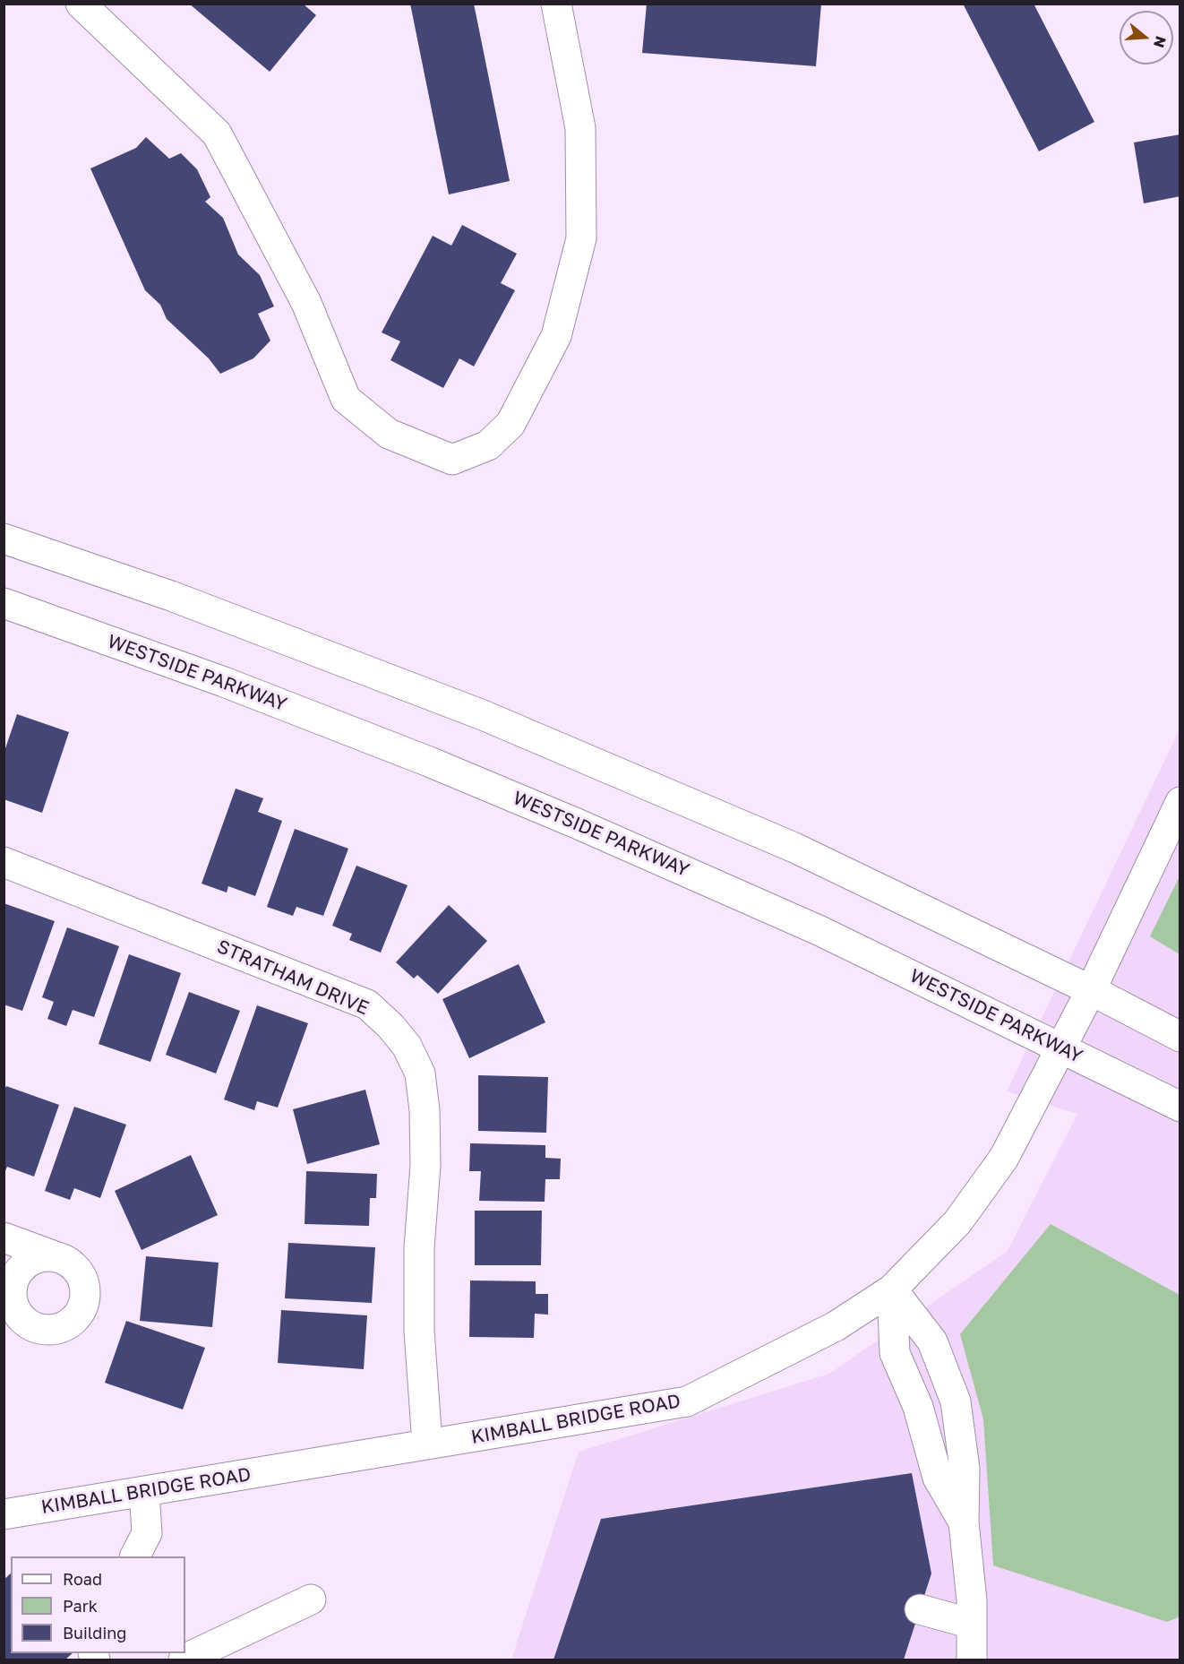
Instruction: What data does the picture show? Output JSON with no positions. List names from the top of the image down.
{
  "streets": {
    "street": ["WESTSIDE PARKWAY", "STRATHAM DRIVE", "KIMBALL BRIDGE ROAD"]
  },
  "crossings": [
    ["WESTSIDE PARKWAY", "KIMBALL BRIDGE ROAD"],
    ["STRATHAM DRIVE", "KIMBALL BRIDGE ROAD"]
  ],
  "legend": ["Road", "Park", "Building"],
  "north": "right"
}
